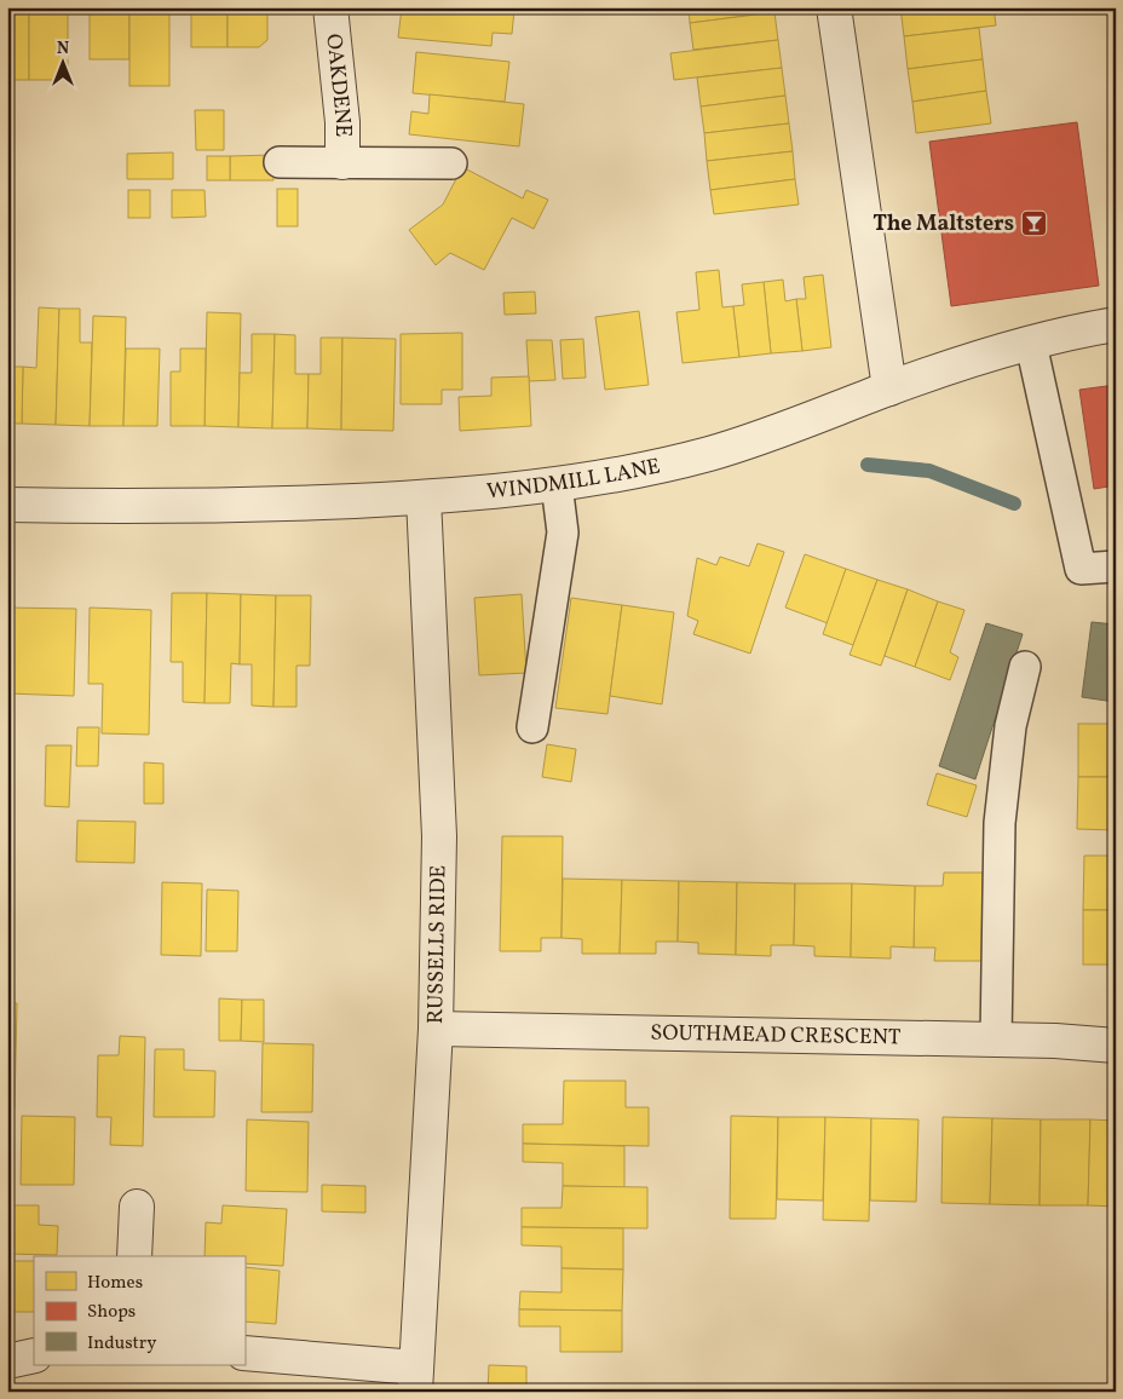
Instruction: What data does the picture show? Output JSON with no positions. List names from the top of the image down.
{
  "streets": {
    "street": [
      "OAKDENE",
      "WINDMILL LANE",
      "RUSSELLS RIDE",
      "SOUTHMEAD CRESCENT"
    ]
  },
  "crossings": [
    ["WINDMILL LANE", "RUSSELLS RIDE"],
    ["RUSSELLS RIDE", "SOUTHMEAD CRESCENT"]
  ],
  "places": {
    "bar": ["The Maltsters"]
  },
  "legend": ["Homes", "Shops", "Industry"],
  "north": "top"
}
